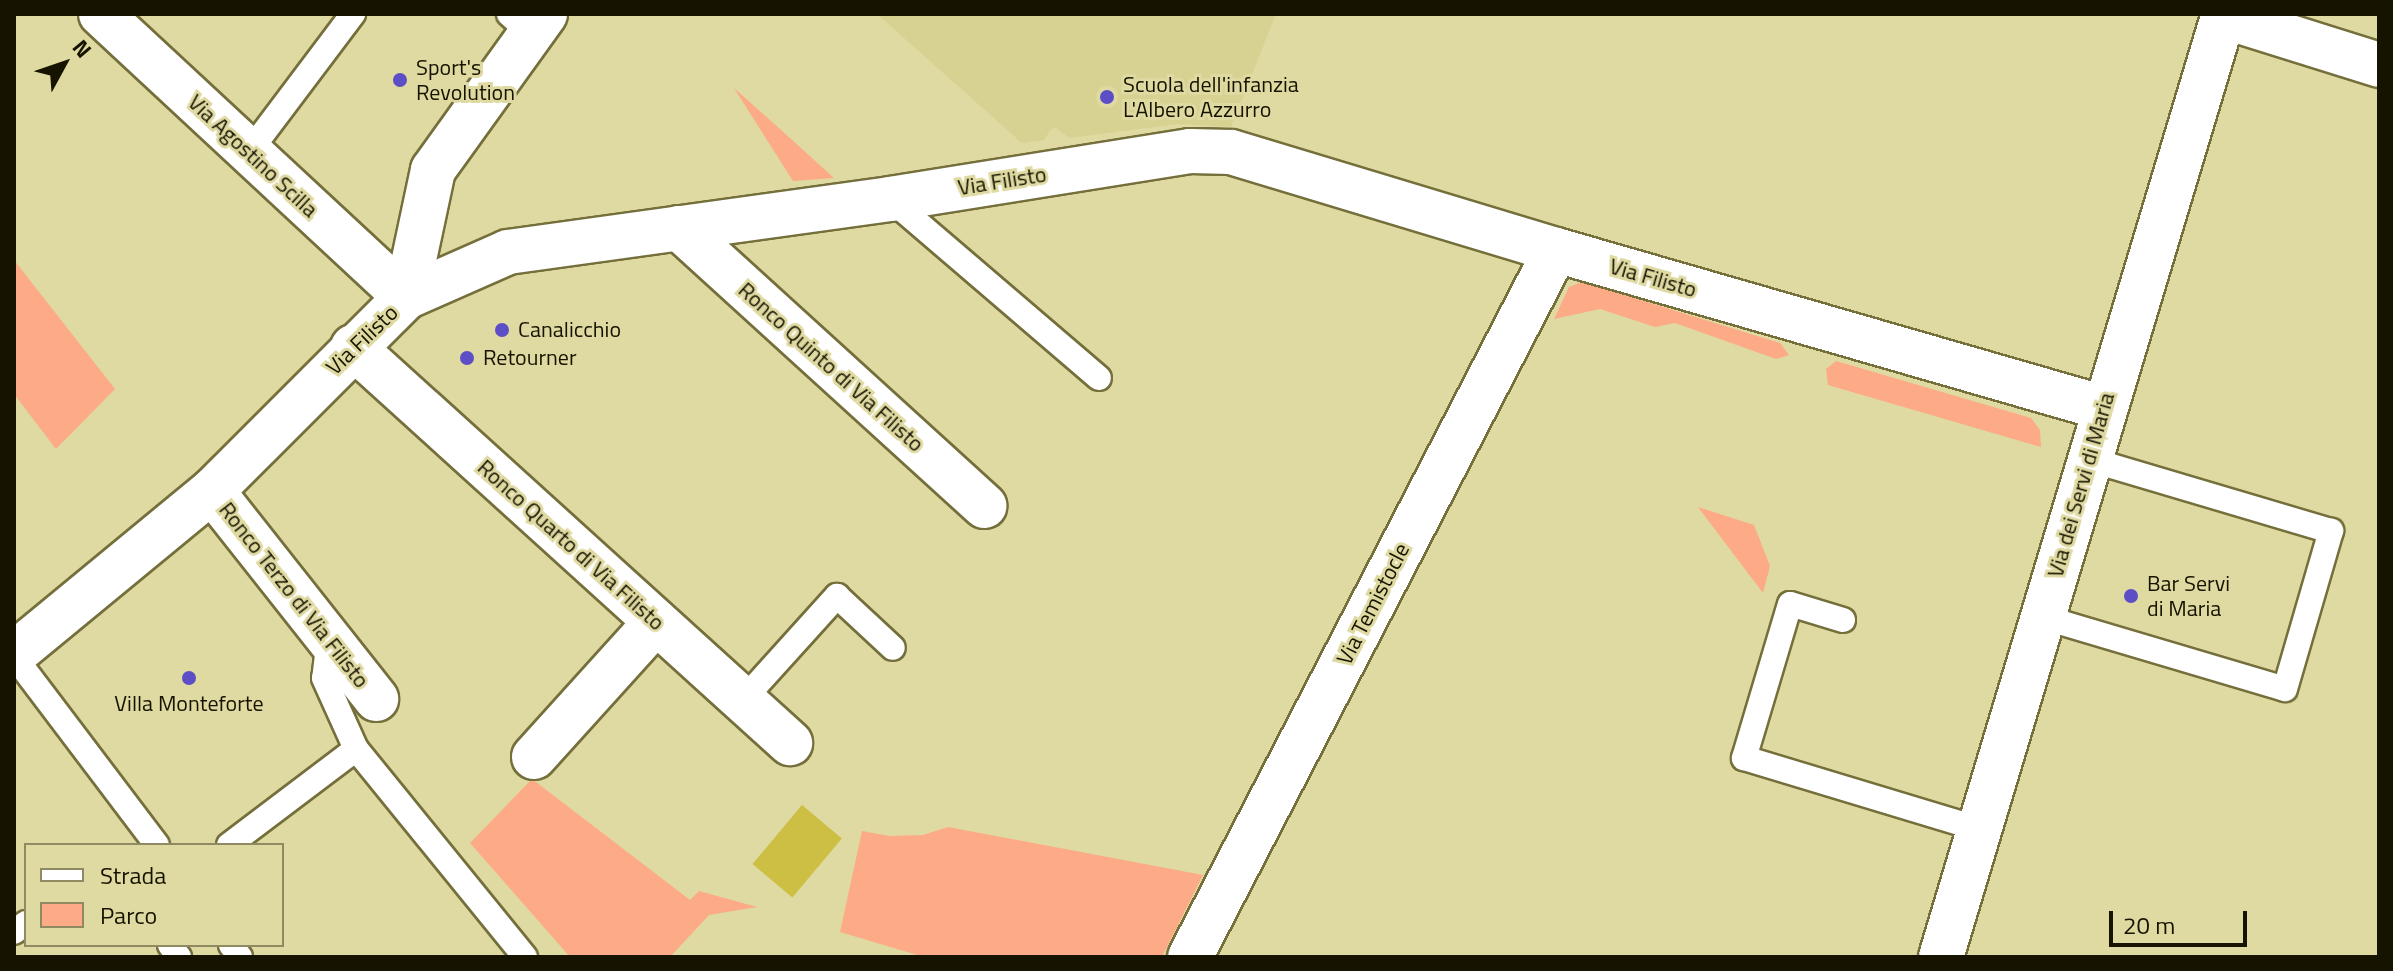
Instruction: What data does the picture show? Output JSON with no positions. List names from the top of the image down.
{
  "streets": {
    "street": [
      "Via Agostino Scilla",
      "Via Filisto",
      "Ronco Quinto di Via Filisto",
      "Via dei Servi di Maria",
      "Ronco Quarto di Via Filisto",
      "Ronco Terzo di Via Filisto",
      "Via Temistocle"
    ]
  },
  "crossings": [
    ["Via Agostino Scilla", "Via Filisto"],
    ["Via Filisto", "Ronco Quinto di Via Filisto"],
    ["Via Filisto", "Via dei Servi di Maria"],
    ["Via Filisto", "Ronco Quarto di Via Filisto"],
    ["Via Filisto", "Ronco Terzo di Via Filisto"],
    ["Via Filisto", "Via Temistocle"]
  ],
  "places": [
    "Sport's Revolution",
    "Scuola dell'infanzia L'Albero Azzurro",
    "Canalicchio",
    "Retourner",
    "Bar Servi di Maria",
    "Villa Monteforte"
  ],
  "legend": ["Strada", "Parco"],
  "scale_bar": "20 m",
  "north": "top right"
}
